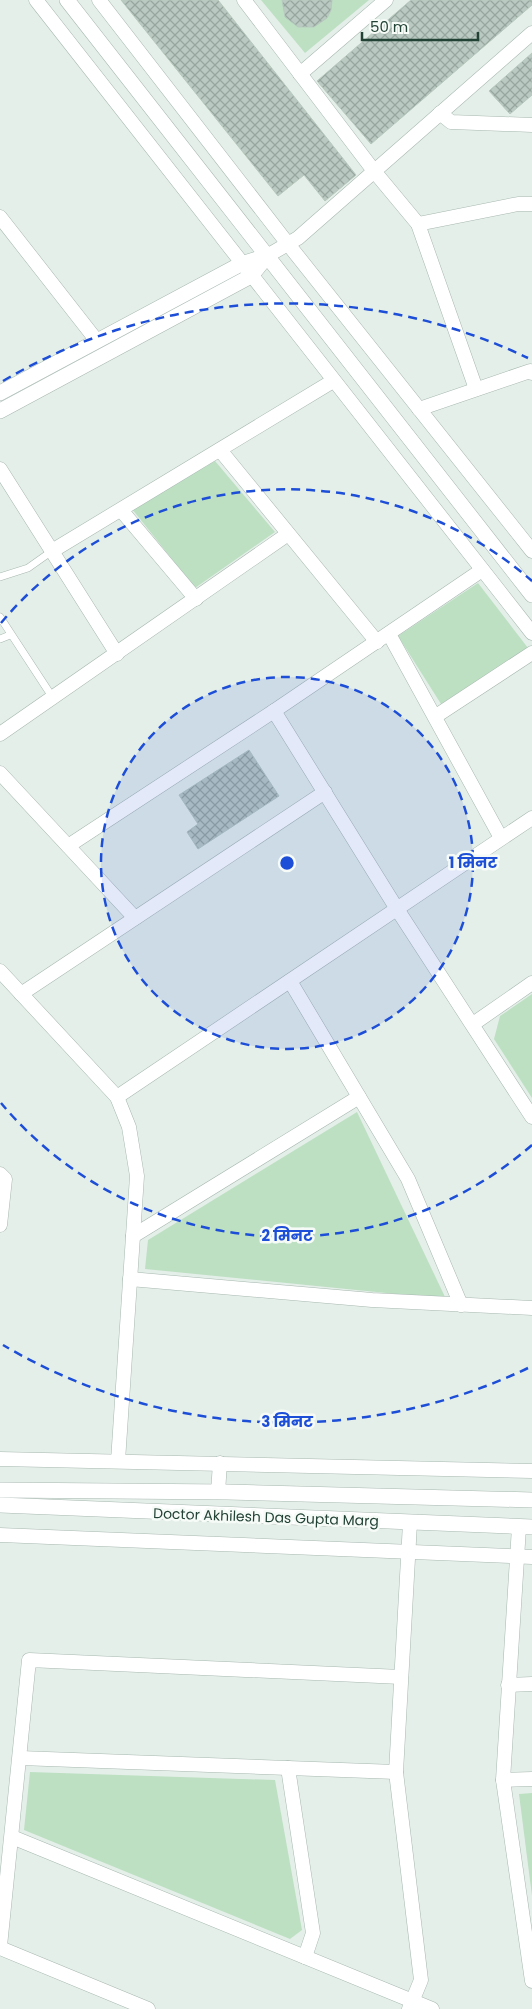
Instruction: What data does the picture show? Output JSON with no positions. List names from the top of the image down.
{
  "streets": {
    "street": ["Doctor Akhilesh Das Gupta Marg"]
  },
  "scale_bar": "50 m",
  "rings": ["1 मिनट", "2 मिनट", "3 मिनट"]
}
